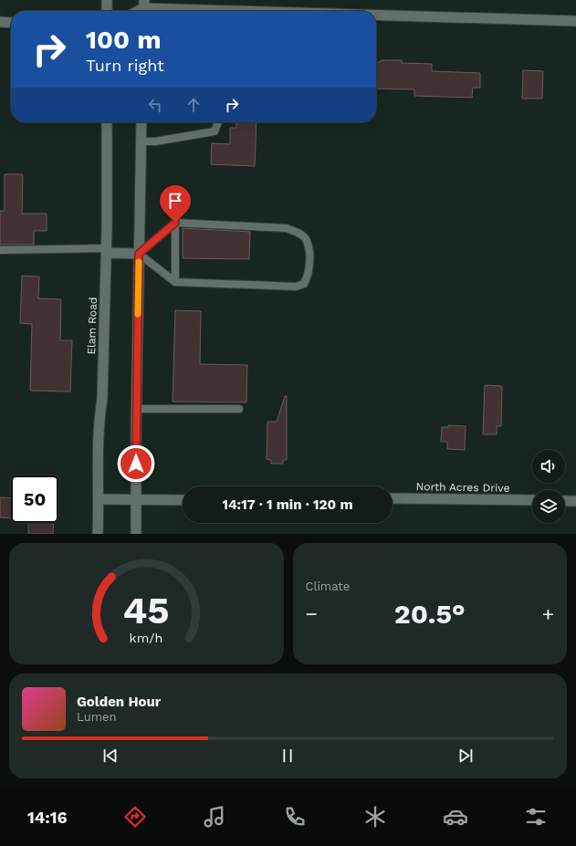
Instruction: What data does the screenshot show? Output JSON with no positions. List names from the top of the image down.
{
  "streets": {
    "main road": ["Elam Road", "North Acres Drive"]
  },
  "page": {
    "turn": ["100 m", "Turn right"],
    "limit": "50",
    "trip": "14:17 · 1 min · 120 m",
    "tile": "Climate",
    "heat": ["−", "20.5°", "+"],
    "song": ["Golden Hour", "Lumen"],
    "tabs": "14:16",
    "gauge": ["45", "km/h"]
  }
}
